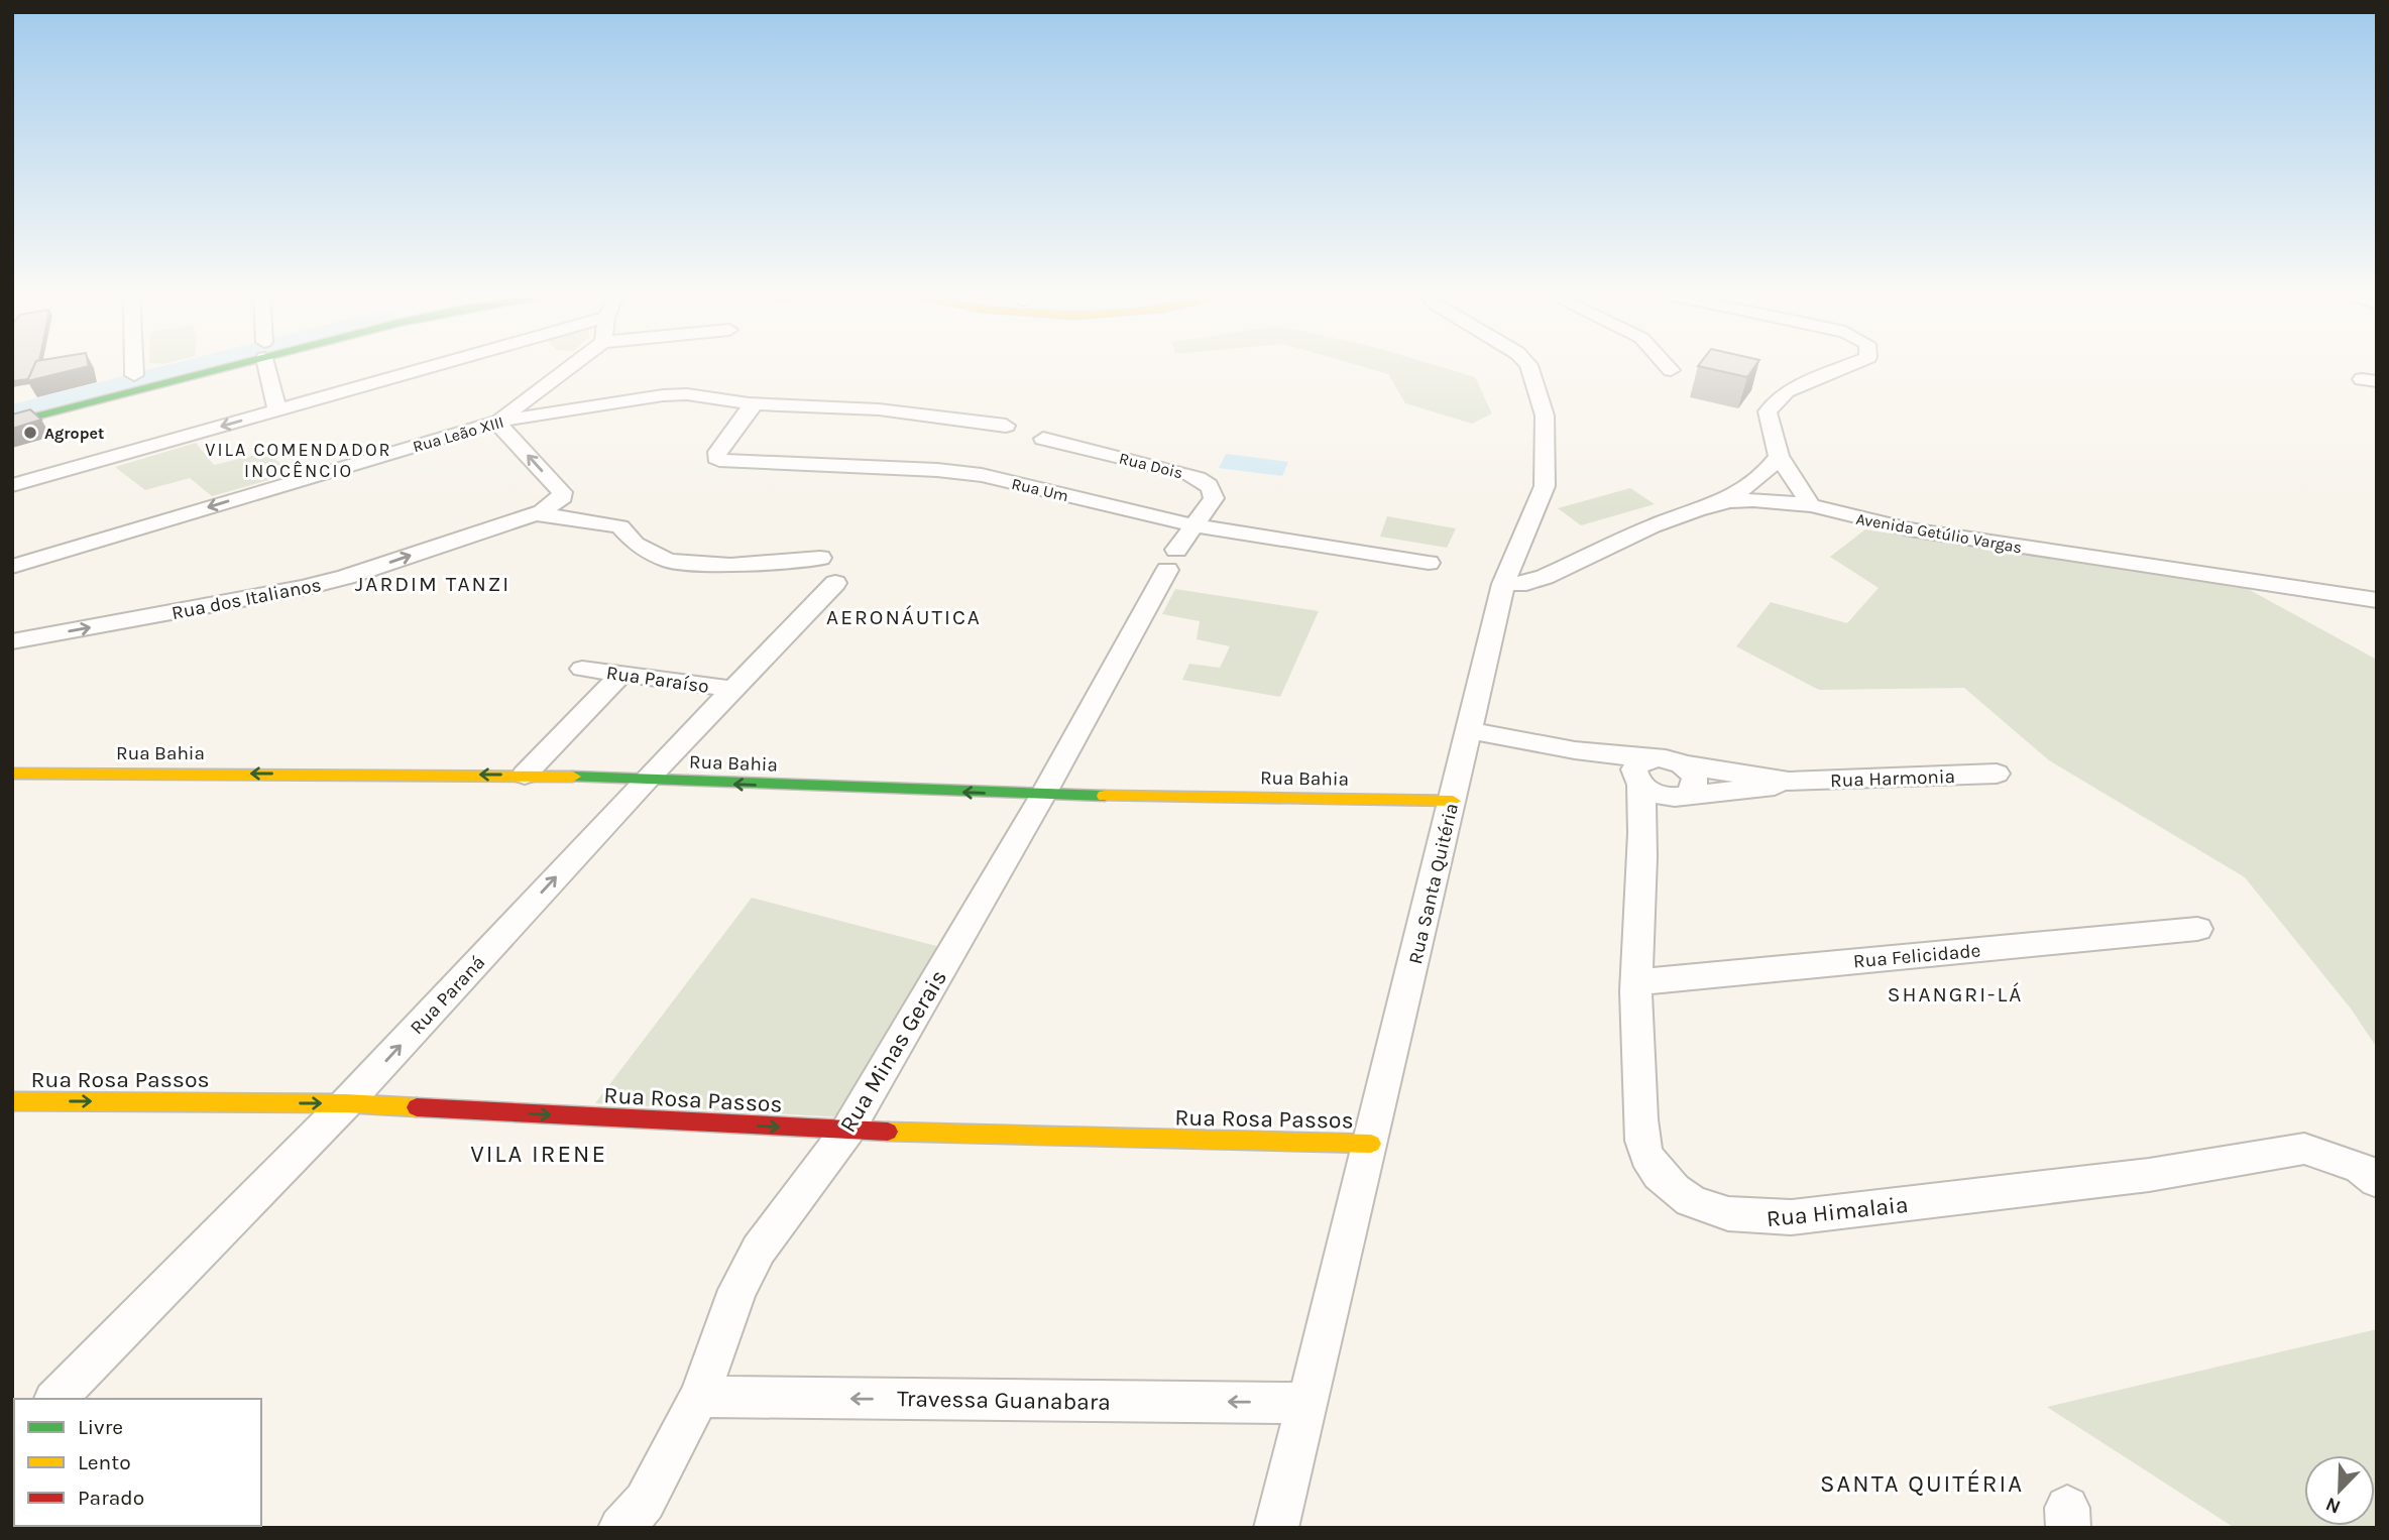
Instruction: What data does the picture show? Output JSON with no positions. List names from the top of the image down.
{
  "streets": {
    "street": [
      "Rua Leão XIII",
      "Rua Dois",
      "Rua Um",
      "Avenida Getúlio Vargas",
      "Rua dos Italianos",
      "Rua Paraíso",
      "Rua Bahia",
      "Rua Harmonia",
      "Rua Santa Quitéria",
      "Rua Felicidade",
      "Rua Paraná",
      "Rua Minas Gerais",
      "Rua Rosa Passos",
      "Rua Himalaia",
      "Travessa Guanabara"
    ]
  },
  "crossings": [
    ["Rua Leão XIII", "Rua Um"],
    ["Rua Leão XIII", "Rua dos Italianos"],
    ["Rua Dois", "Rua Um"],
    ["Rua Dois", "Rua Minas Gerais"],
    ["Rua Um", "Rua Minas Gerais"],
    ["Rua Paraíso", "Rua Paraná"],
    ["Rua Bahia", "Rua Santa Quitéria"],
    ["Rua Bahia", "Rua Paraná"],
    ["Rua Bahia", "Rua Minas Gerais"],
    ["Rua Harmonia", "Rua Himalaia"],
    ["Rua Santa Quitéria", "Rua Rosa Passos"],
    ["Rua Santa Quitéria", "Travessa Guanabara"],
    ["Rua Felicidade", "Rua Himalaia"],
    ["Rua Paraná", "Rua Rosa Passos"],
    ["Rua Minas Gerais", "Rua Rosa Passos"],
    ["Rua Minas Gerais", "Travessa Guanabara"]
  ],
  "one_way": [
    "Rua Bahia",
    "Rua Paraná",
    "Rua Rosa Passos",
    "Travessa Guanabara"
  ],
  "districts": [
    "VILA COMENDADOR INOCÊNCIO",
    "JARDIM TANZI",
    "AERONÁUTICA",
    "SHANGRI-LÁ",
    "VILA IRENE",
    "SANTA QUITÉRIA"
  ],
  "places": ["Agropet"],
  "legend": ["Livre", "Lento", "Parado"],
  "north": "bottom left"
}
